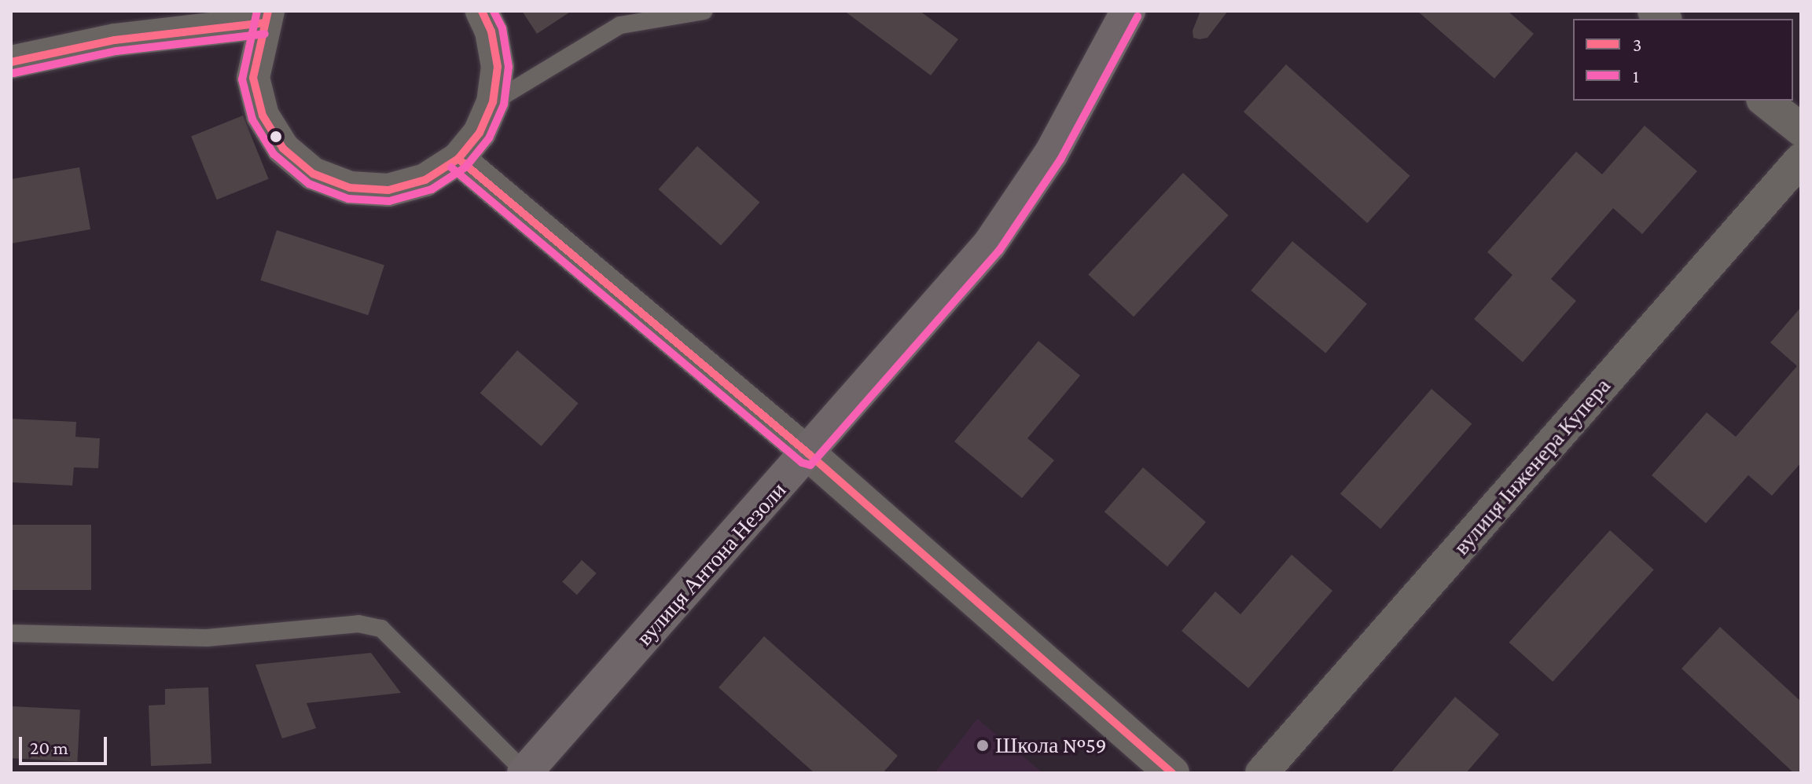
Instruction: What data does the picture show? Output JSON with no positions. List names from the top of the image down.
{
  "streets": {
    "main road": ["вулиця Антона Незоли"],
    "street": ["вулиця Інженера Купера"]
  },
  "places": ["Школа №59"],
  "lines": ["transit line 3", "transit line 1"],
  "legend": ["3", "1"],
  "scale_bar": "20 m"
}
